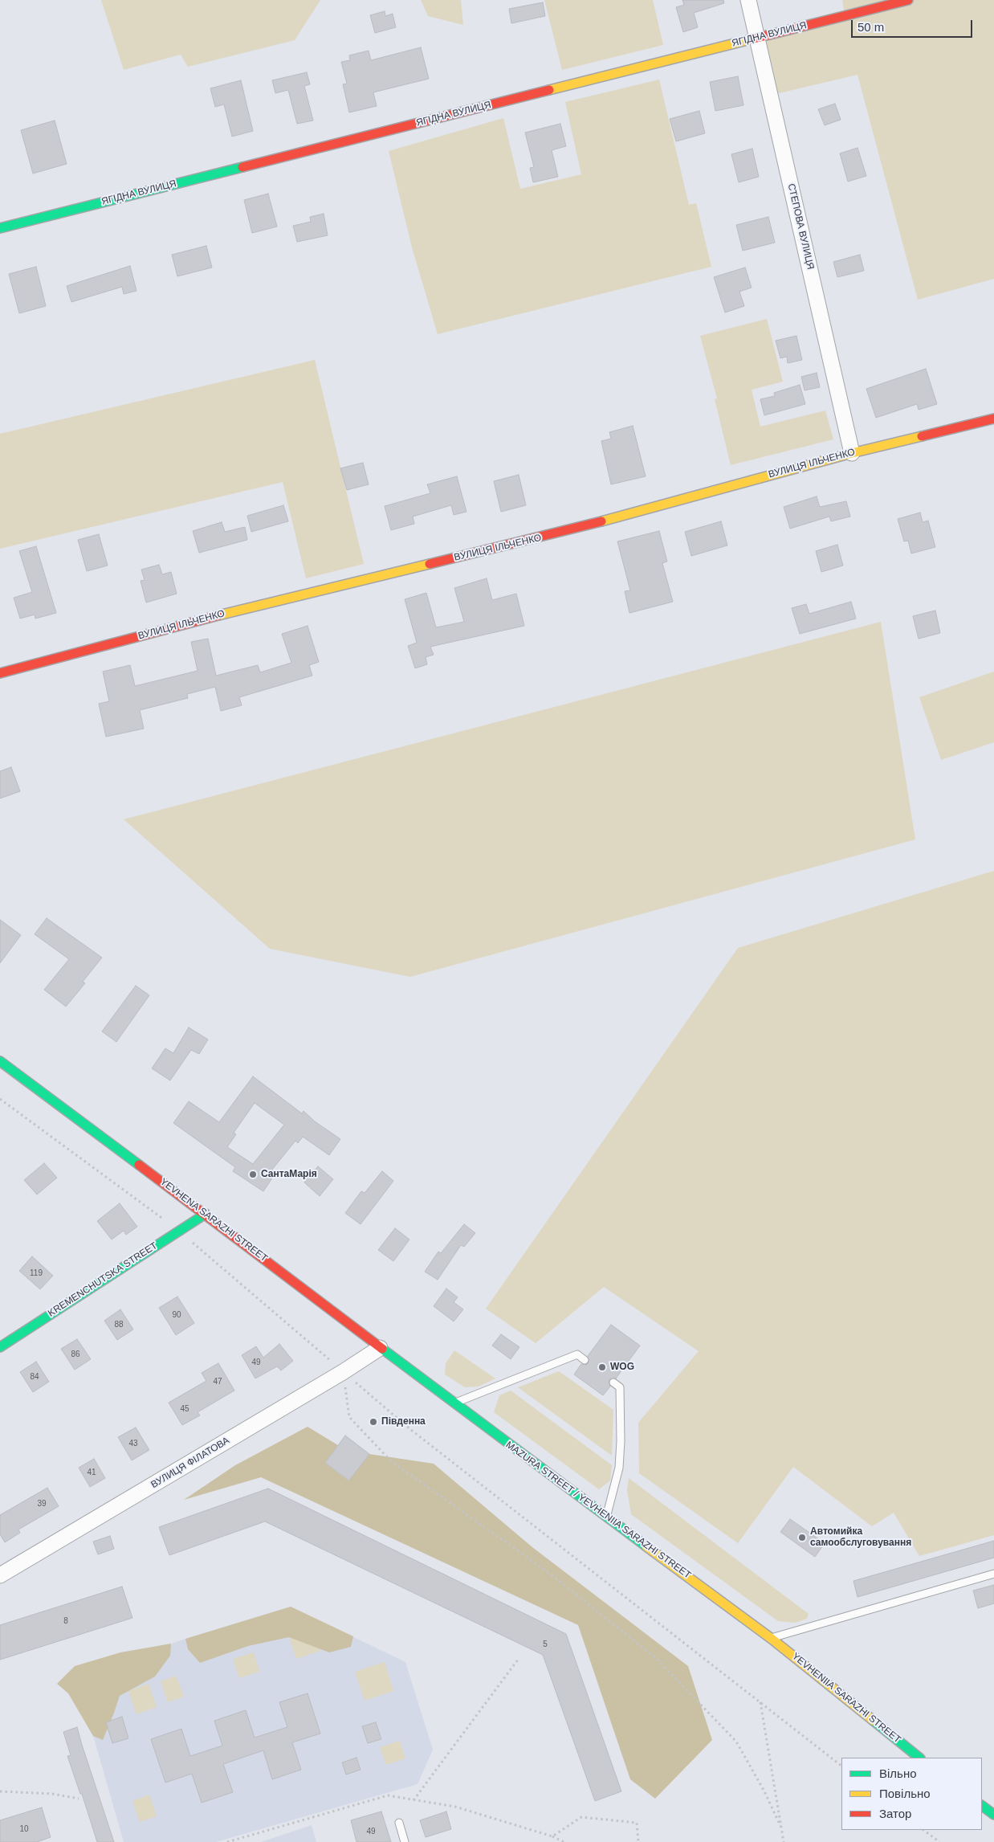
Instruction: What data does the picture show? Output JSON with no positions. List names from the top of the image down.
{
  "streets": {
    "street": [
      "ЯГІДНА ВУЛИЦЯ",
      "СТЕПОВА ВУЛИЦЯ",
      "ВУЛИЦЯ ІЛЬЧЕНКО",
      "YEVHENA SARAZHI STREET",
      "KREMENCHUTSKA STREET",
      "ВУЛИЦЯ ФІЛАТОВА",
      "MAZURA STREET / YEVHENIIA SARAZHI STREET",
      "YEVHENIIA SARAZHI STREET"
    ]
  },
  "crossings": [
    ["ЯГІДНА ВУЛИЦЯ", "СТЕПОВА ВУЛИЦЯ"],
    ["СТЕПОВА ВУЛИЦЯ", "ВУЛИЦЯ ІЛЬЧЕНКО"],
    ["YEVHENA SARAZHI STREET", "KREMENCHUTSKA STREET"],
    ["YEVHENA SARAZHI STREET", "ВУЛИЦЯ ФІЛАТОВА"],
    ["YEVHENA SARAZHI STREET", "MAZURA STREET / YEVHENIIA SARAZHI STREET"],
    ["MAZURA STREET / YEVHENIIA SARAZHI STREET", "YEVHENIIA SARAZHI STREET"]
  ],
  "places": [
    "СантаМарія",
    "WOG",
    "Південна",
    "Автомийка самообслуговування"
  ],
  "house_numbers": [
    "119",
    "90",
    "88",
    "86",
    "49",
    "84",
    "47",
    "45",
    "43",
    "41",
    "39",
    "8",
    "5",
    "10",
    "49"
  ],
  "legend": ["Вільно", "Повільно", "Затор"],
  "scale_bar": "50 m"
}
